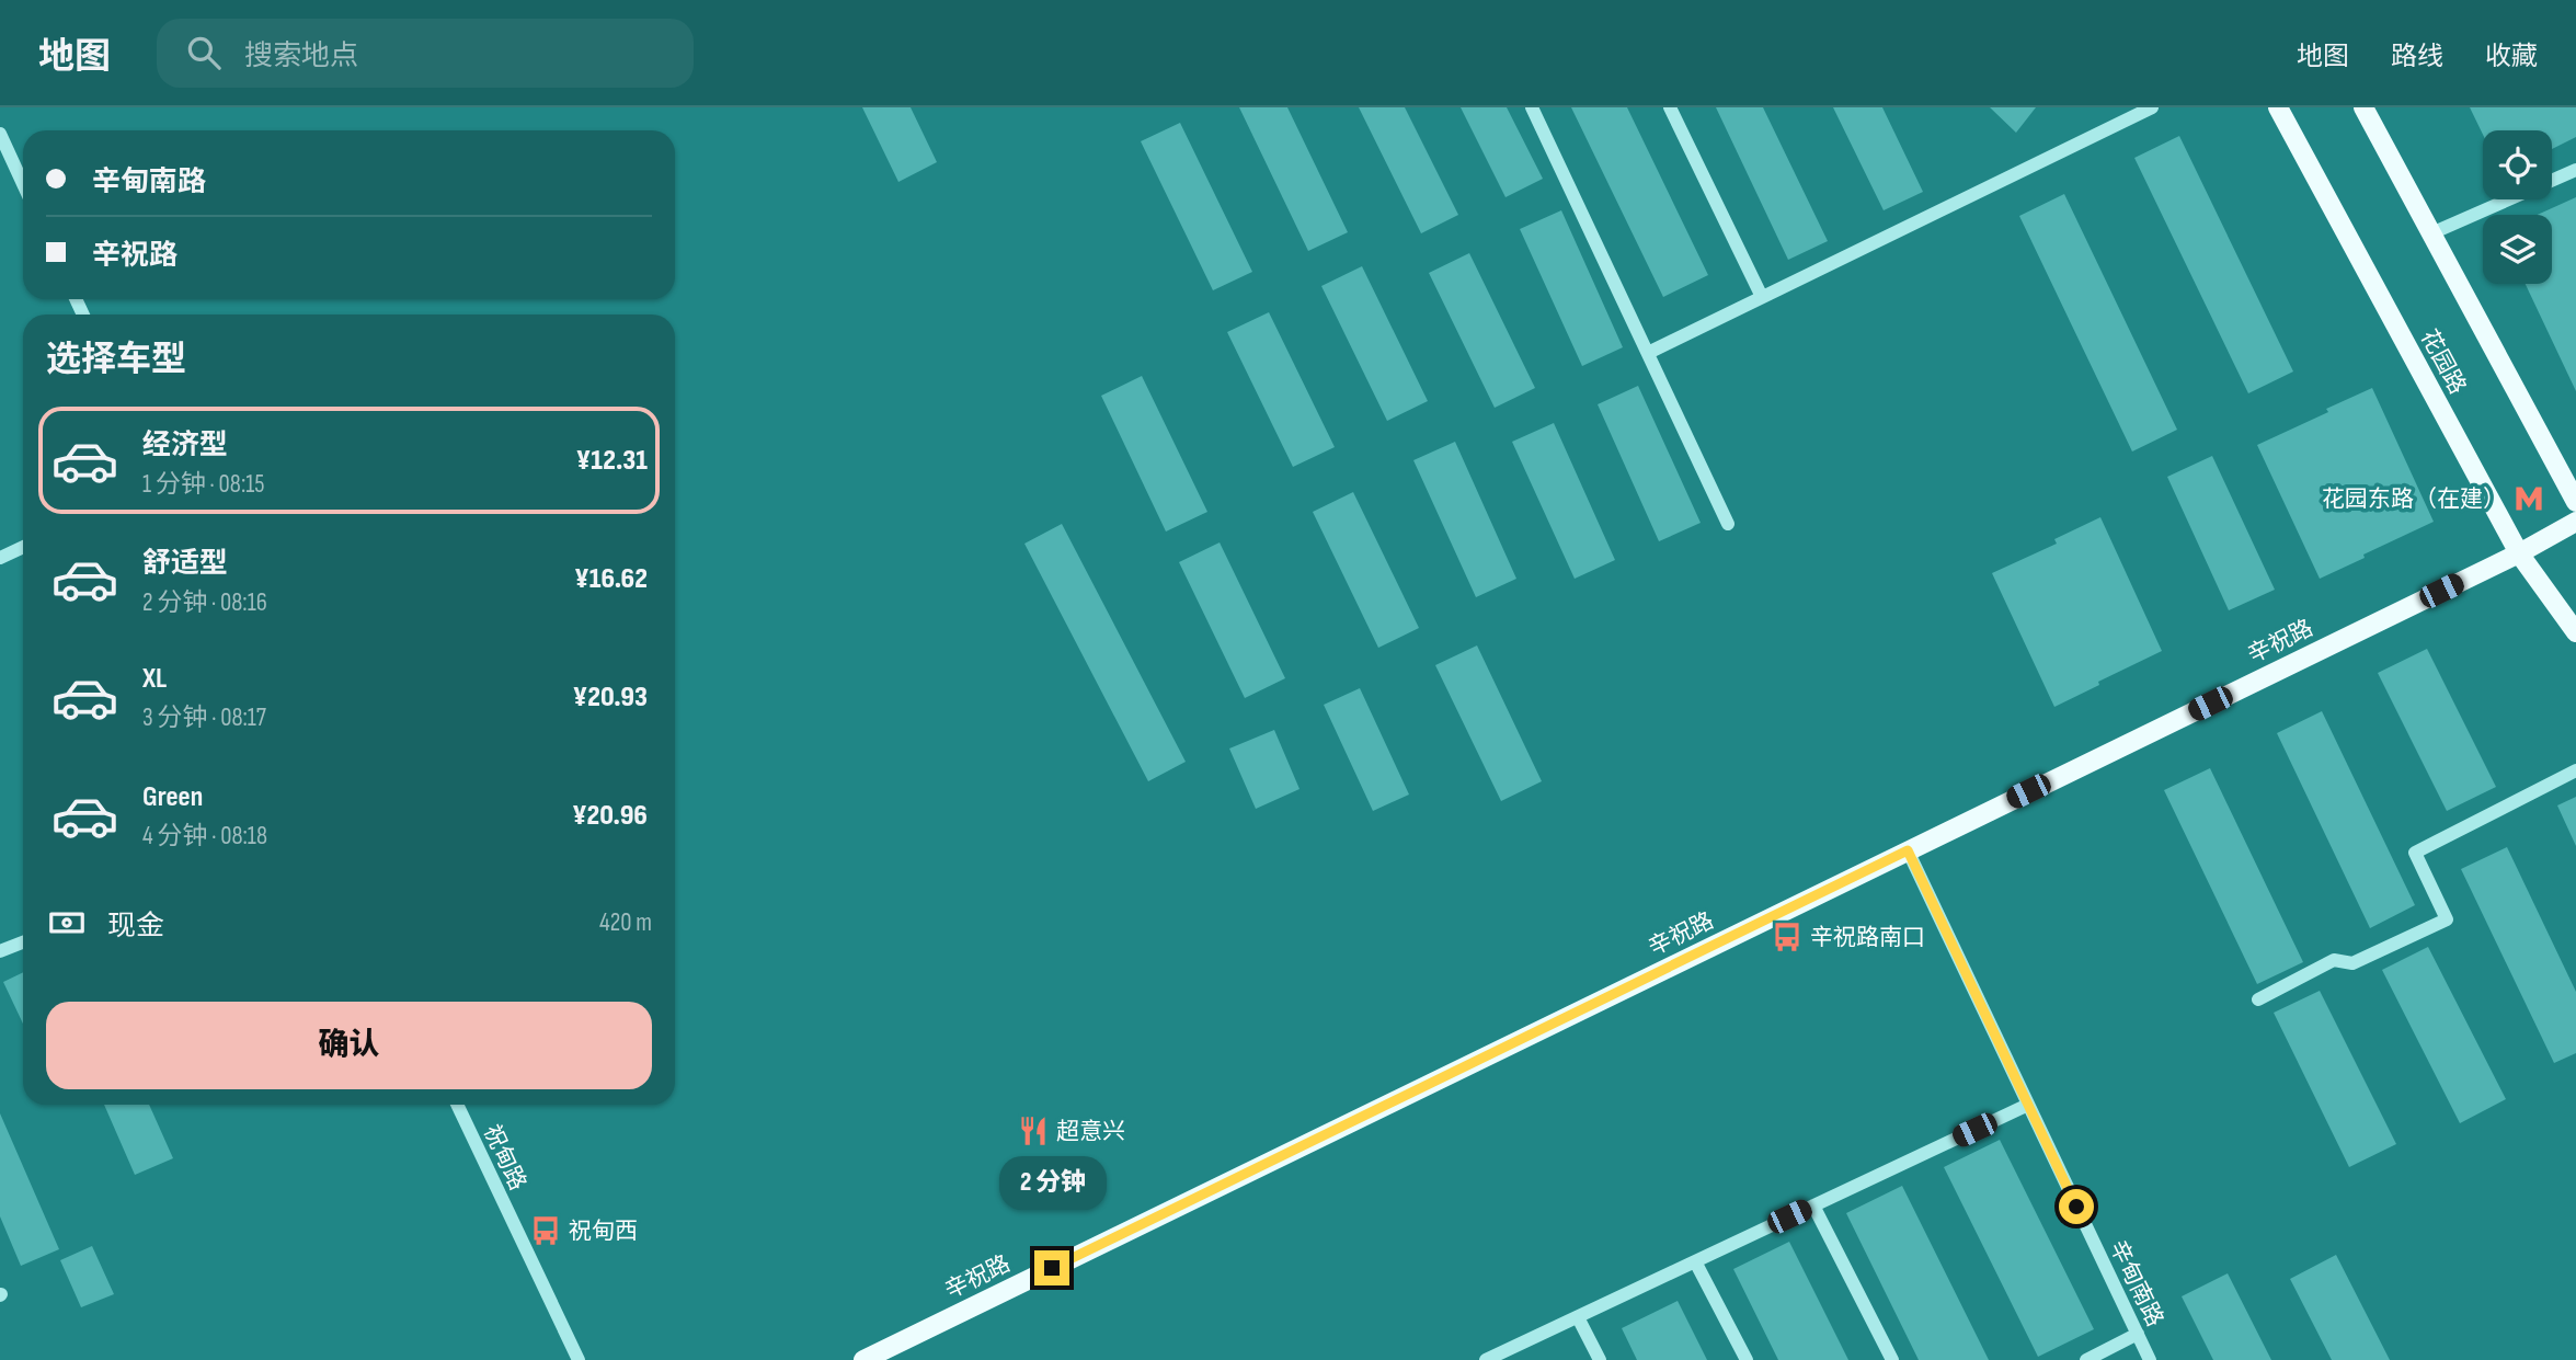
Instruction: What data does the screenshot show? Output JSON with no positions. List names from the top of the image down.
{
  "streets": {
    "main road": ["花园路", "辛祝路"],
    "street": ["祝甸路", "辛甸南路"]
  },
  "crossings": [
    ["花园路", "辛祝路"],
    ["辛祝路", "辛甸南路"]
  ],
  "places": {
    "metro station": ["花园东路（在建）"],
    "bus stop": ["辛祝路南口", "祝甸西"],
    "restaurant": ["超意兴"]
  },
  "page": {
    "header": "地图",
    "search": "搜索地点",
    "nav": ["地图", "路线", "收藏"],
    "banner": ["辛甸南路", "辛祝路"],
    "heading": "选择车型",
    "list": [
      {
        "name": "经济型",
        "note": "1 分钟 · 08:15",
        "value": "¥12.31"
      },
      {
        "name": "舒适型",
        "note": "2 分钟 · 08:16",
        "value": "¥16.62"
      },
      {
        "name": "XL",
        "note": "3 分钟 · 08:17",
        "value": "¥20.93"
      },
      {
        "name": "Green",
        "note": "4 分钟 · 08:18",
        "value": "¥20.96"
      }
    ],
    "pay": ["现金", "420 m"],
    "buttons": "确认",
    "bubble": "2 分钟"
  }
}
